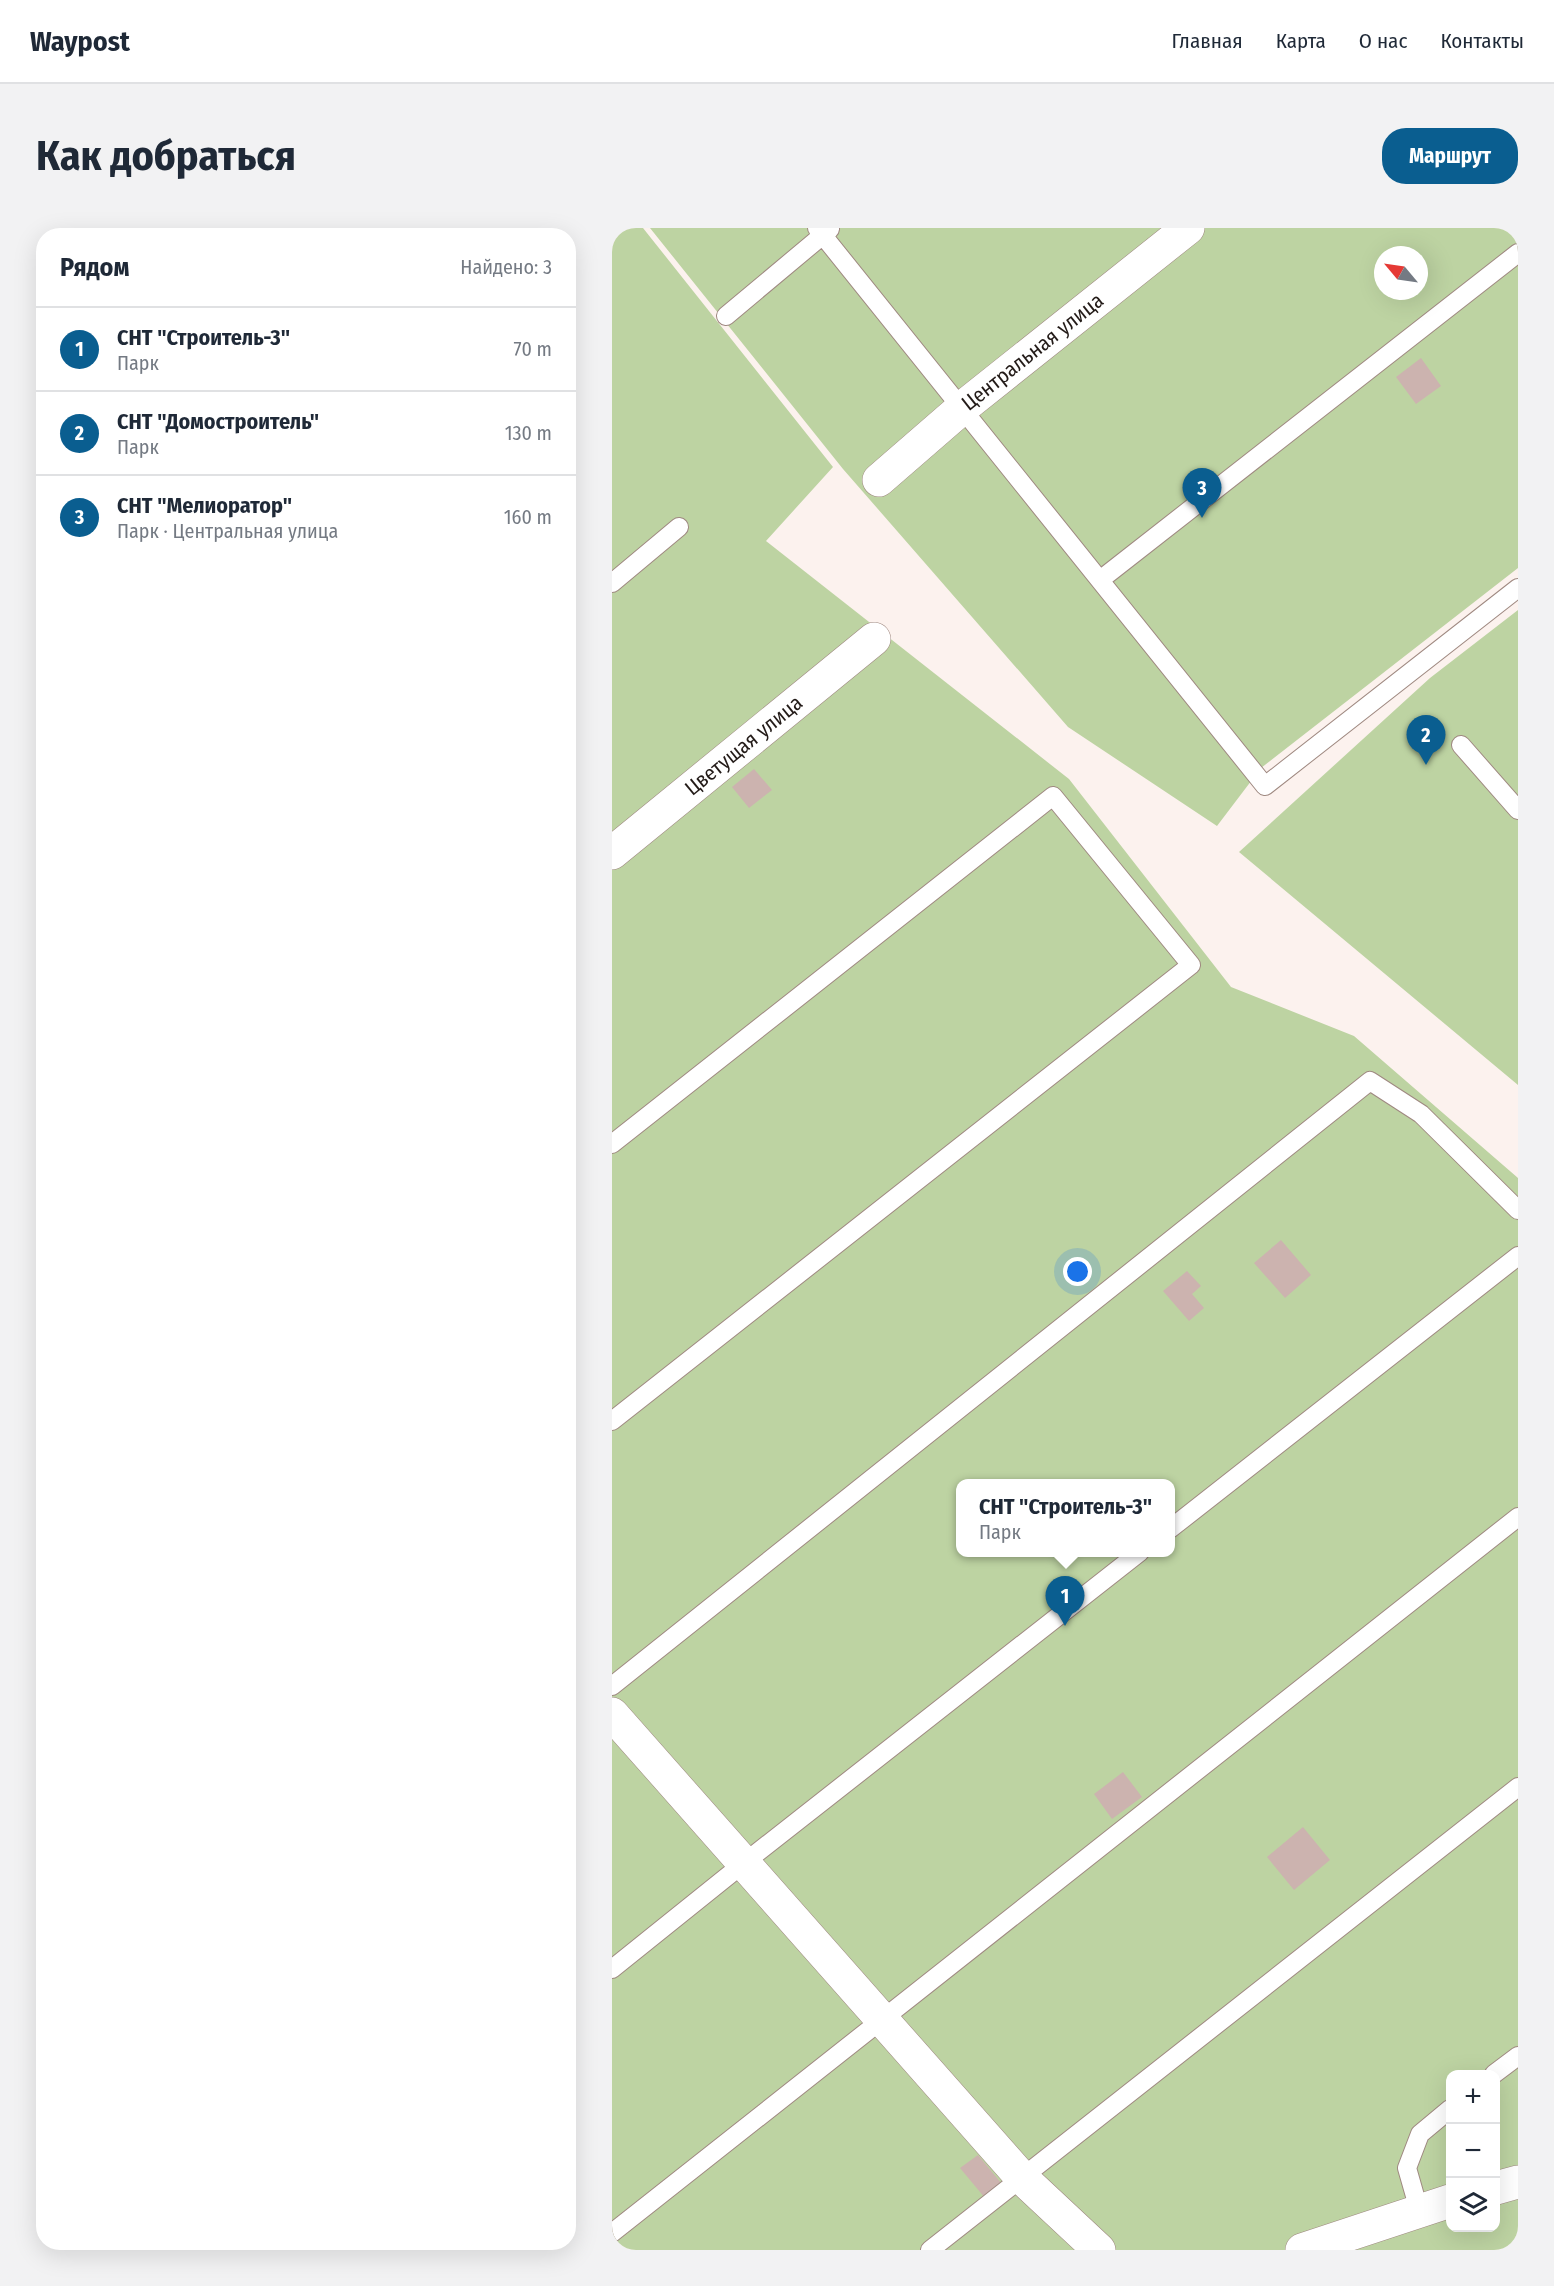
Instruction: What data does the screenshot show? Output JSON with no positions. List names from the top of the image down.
{
  "streets": {
    "street": ["Центральная улица", "Цветущая улица"]
  },
  "north": "top left",
  "page": {
    "header": "Waypost",
    "nav": [
      "Главная",
      "Карта",
      "О нас",
      "Контакты"
    ],
    "buttons": "Маршрут",
    "title": "Как добраться",
    "heading": ["Рядом", "Найдено: 3"],
    "list": [
      {
        "mark": "1",
        "name": "СНТ \"Строитель-3\"",
        "note": "Парк",
        "value": "70 m"
      },
      {
        "mark": "2",
        "name": "СНТ \"Домостроитель\"",
        "note": "Парк",
        "value": "130 m"
      },
      {
        "mark": "3",
        "name": "СНТ \"Мелиоратор\"",
        "note": "Парк · Центральная улица",
        "value": "160 m"
      }
    ],
    "pins": ["3", "2", "1"],
    "popup": ["СНТ \"Строитель-3\"", "Парк"],
    "map_buttons": ["+", "−"]
  }
}
